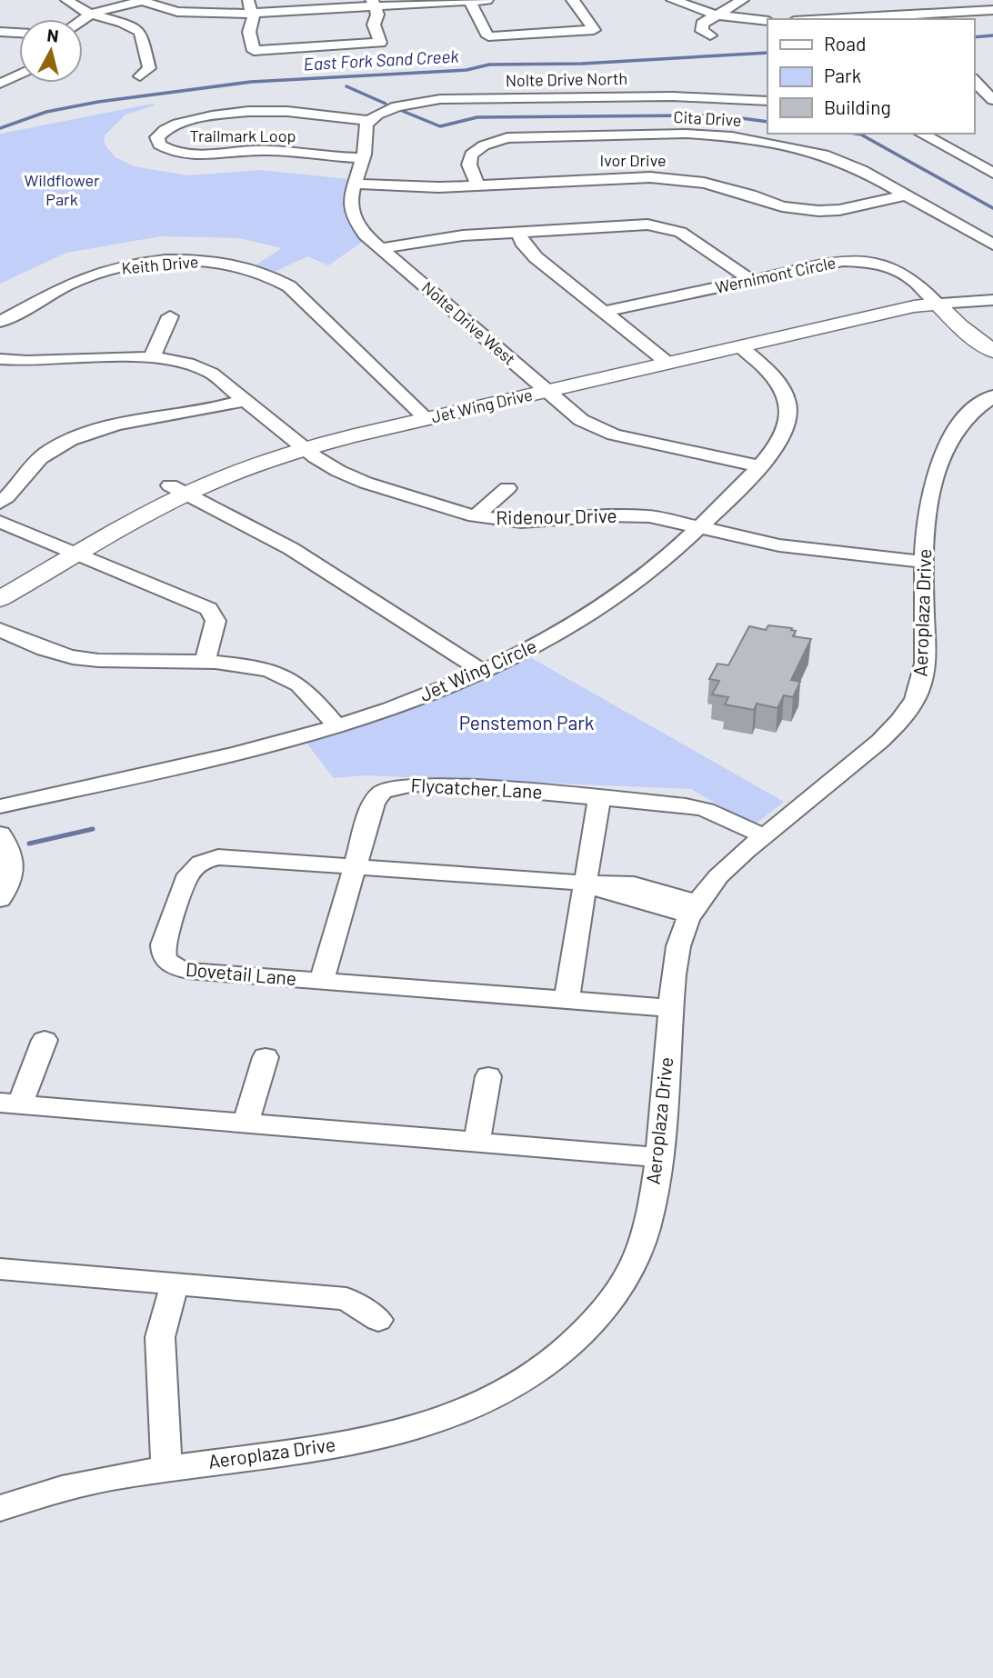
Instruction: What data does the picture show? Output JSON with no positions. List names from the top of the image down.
{
  "streets": {
    "main road": ["Wernimont Circle", "Jet Wing Drive"],
    "street": [
      "Nolte Drive North",
      "Cita Drive",
      "Trailmark Loop",
      "Ivor Drive",
      "Keith Drive",
      "Nolte Drive West",
      "Ridenour Drive",
      "Aeroplaza Drive",
      "Jet Wing Circle",
      "Flycatcher Lane",
      "Dovetail Lane"
    ]
  },
  "crossings": [
    ["Nolte Drive North", "Trailmark Loop"],
    ["Nolte Drive North", "Nolte Drive West"],
    ["Cita Drive", "Ivor Drive"],
    ["Trailmark Loop", "Nolte Drive West"],
    ["Ivor Drive", "Nolte Drive West"],
    ["Keith Drive", "Jet Wing Drive"],
    ["Wernimont Circle", "Jet Wing Drive"],
    ["Nolte Drive West", "Jet Wing Drive"],
    ["Nolte Drive West", "Jet Wing Circle"],
    ["Jet Wing Drive", "Ridenour Drive"],
    ["Ridenour Drive", "Aeroplaza Drive"],
    ["Ridenour Drive", "Jet Wing Circle"],
    ["Aeroplaza Drive", "Flycatcher Lane"],
    ["Aeroplaza Drive", "Dovetail Lane"],
    ["Flycatcher Lane", "Dovetail Lane"]
  ],
  "water": ["East Fork Sand Creek"],
  "parks": ["Wildflower Park", "Penstemon Park"],
  "legend": ["Road", "Park", "Building"],
  "north": "top"
}
